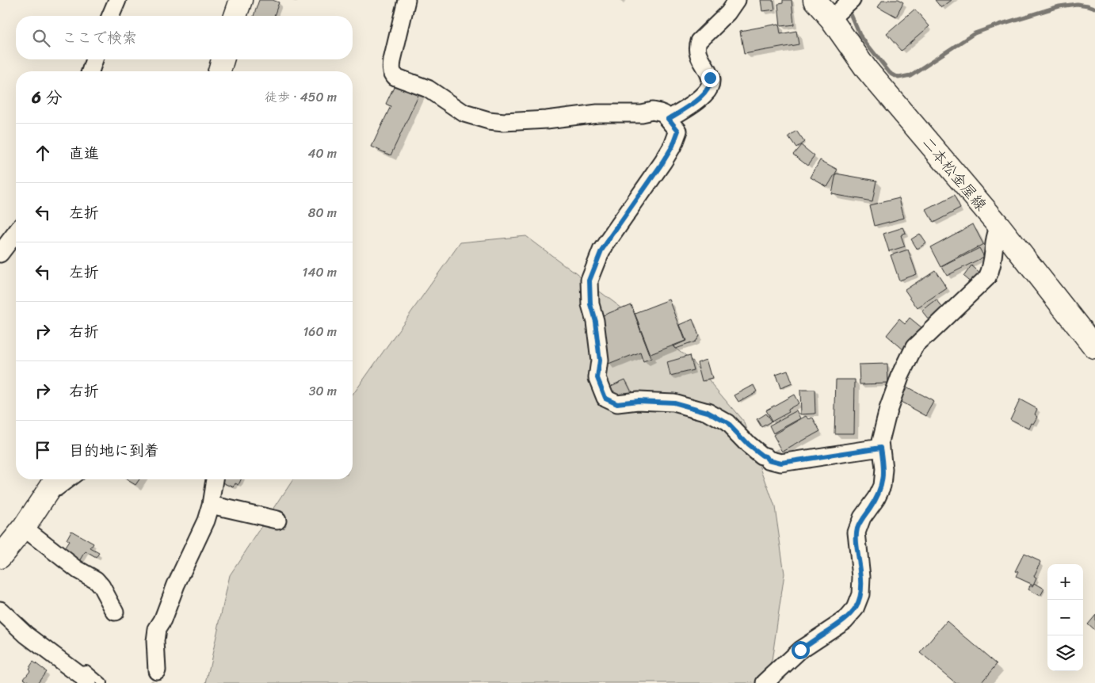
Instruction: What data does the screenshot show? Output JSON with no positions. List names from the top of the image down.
{
  "streets": {
    "main road": ["二本松金屋線"]
  },
  "page": {
    "search": "ここで検索",
    "heading": ["6 分", "徒歩 · 450 m"],
    "list": [
      ["直進", "40 m"],
      ["左折", "80 m"],
      ["左折", "140 m"],
      ["右折", "160 m"],
      ["右折", "30 m"],
      "目的地に到着"
    ],
    "map_buttons": ["+", "−"]
  }
}
